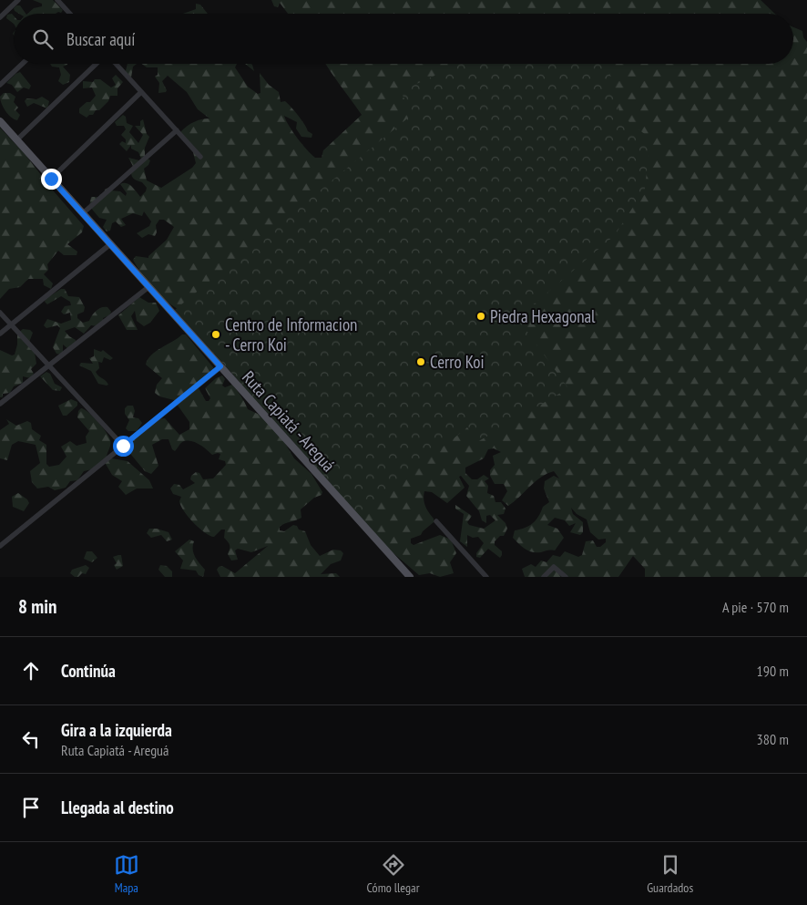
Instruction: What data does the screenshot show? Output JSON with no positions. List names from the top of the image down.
{
  "streets": {
    "main road": ["Ruta Capiatá - Areguá"]
  },
  "places": ["Piedra Hexagonal", "Centro de Informacion - Cerro Koi", "Cerro Koi"],
  "page": {
    "search": "Buscar aquí",
    "heading": ["8 min", "A pie · 570 m"],
    "list": [
      ["Continúa", "190 m"],
      ["Gira a la izquierda", "Ruta Capiatá - Areguá", "380 m"],
      "Llegada al destino"
    ],
    "nav": ["Mapa", "Cómo llegar", "Guardados"]
  }
}
